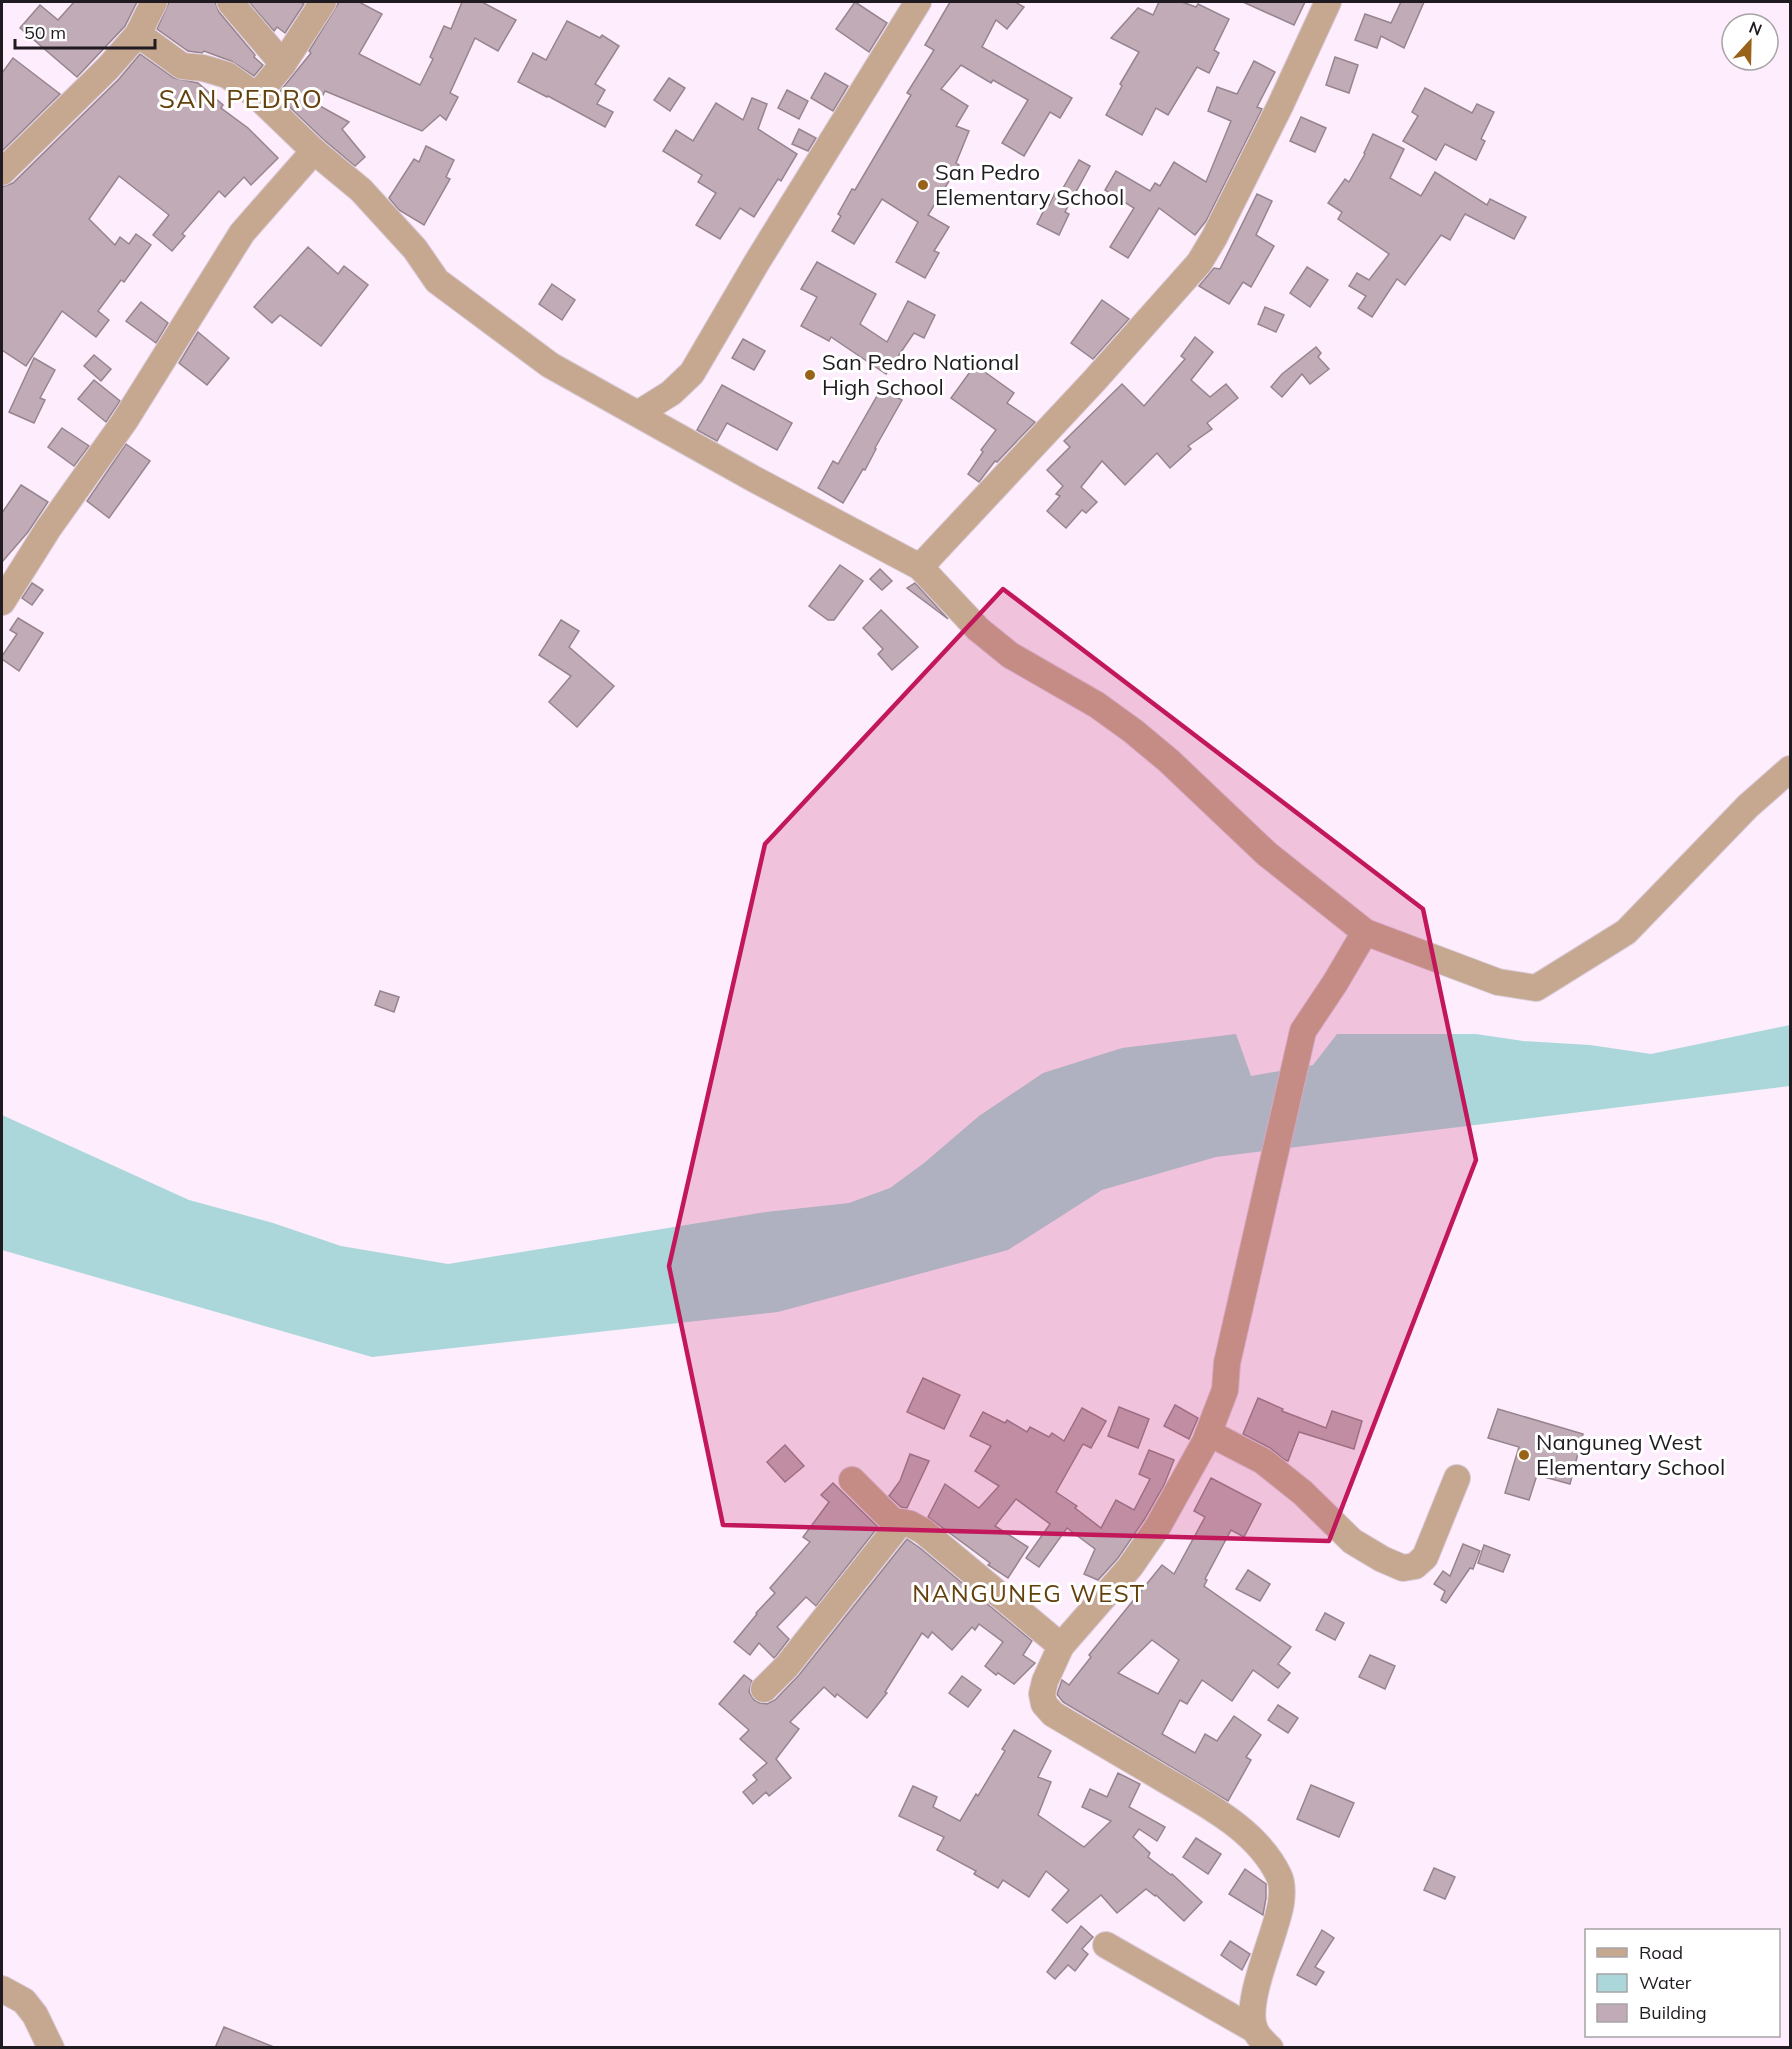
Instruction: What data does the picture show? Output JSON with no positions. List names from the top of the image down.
{
  "districts": ["SAN PEDRO", "NANGUNEG WEST"],
  "places": ["San Pedro Elementary School", "San Pedro National High School", "Nanguneg West Elementary School"],
  "legend": ["Road", "Water", "Building"],
  "scale_bar": "50 m",
  "north": "top"
}
